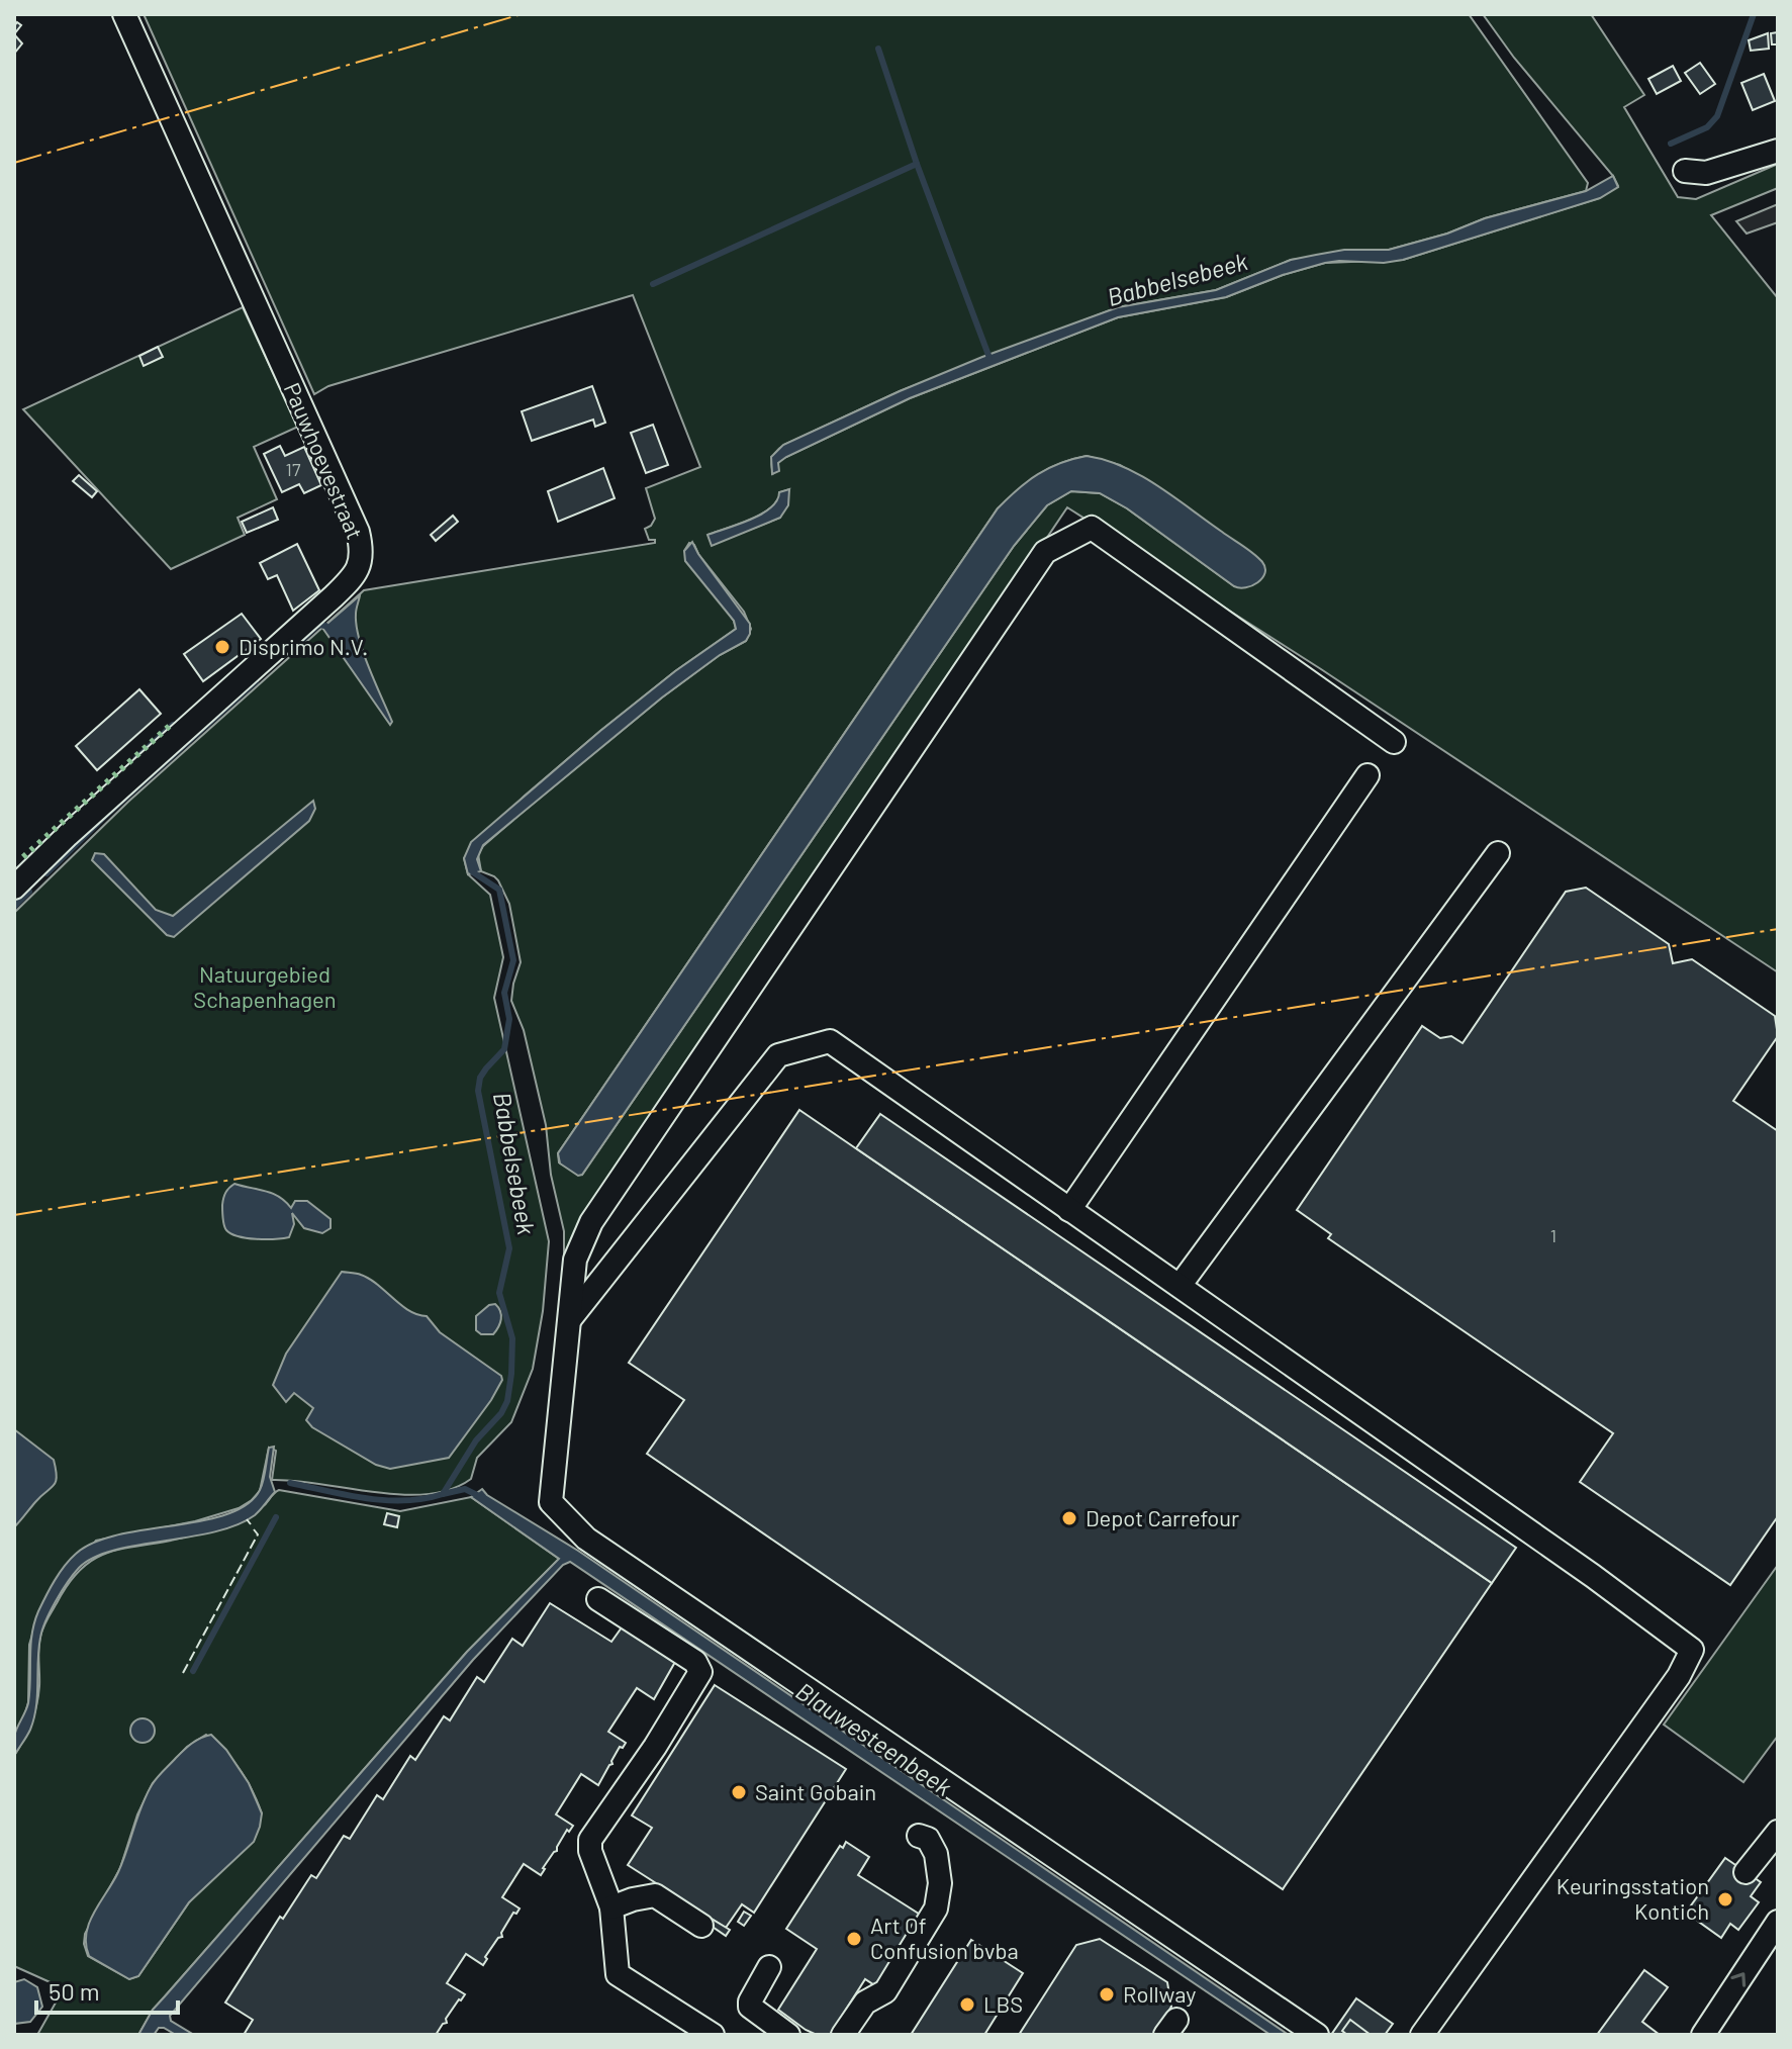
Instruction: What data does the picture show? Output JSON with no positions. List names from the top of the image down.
{
  "streets": {
    "street": ["Pauwhoevestraat"]
  },
  "water": ["Babbelsebeek", "Blauwesteenbeek"],
  "parks": ["Natuurgebied Schapenhagen"],
  "places": [
    "Disprimo N.V.",
    "Depot Carrefour",
    "Saint Gobain",
    "Keuringsstation Kontich",
    "Art Of Confusion bvba",
    "Rollway",
    "LBS"
  ],
  "house_numbers": ["17", "1"],
  "scale_bar": "50 m"
}
